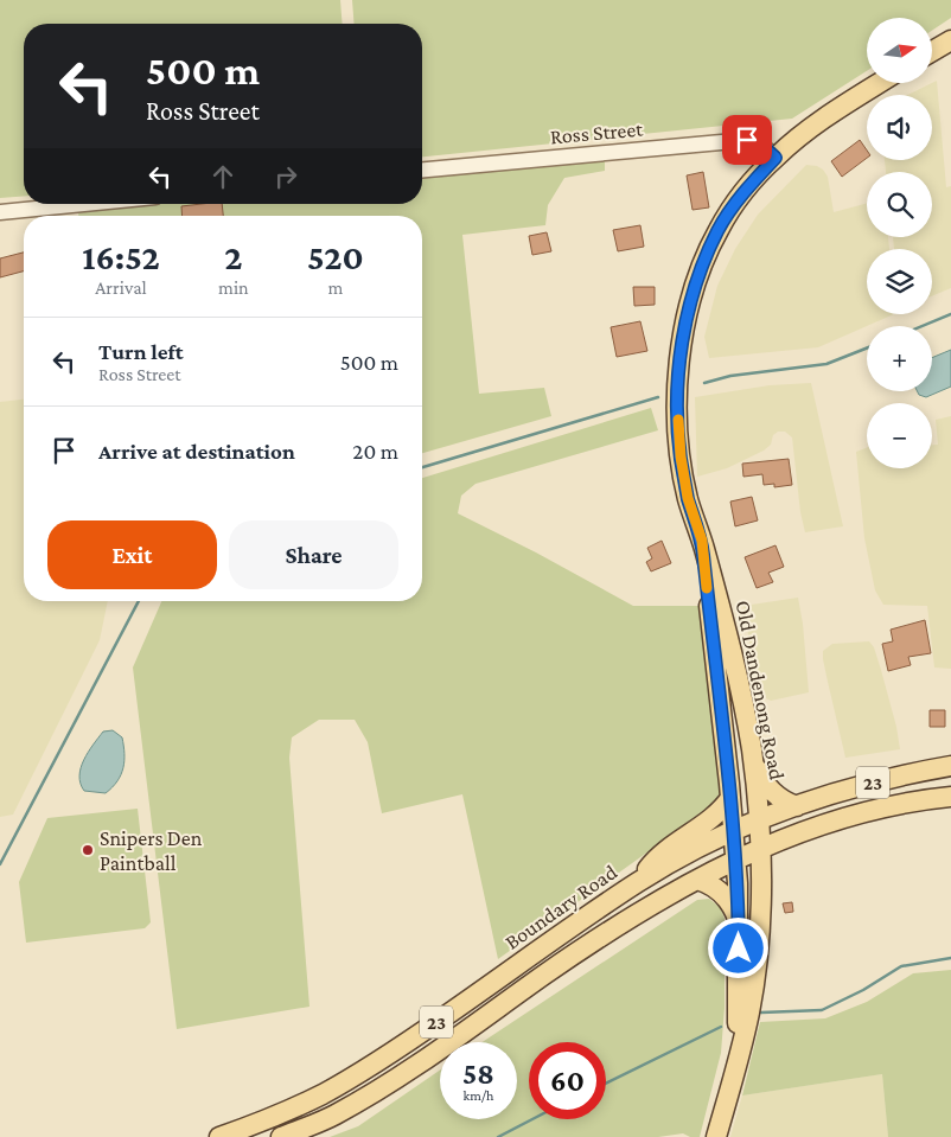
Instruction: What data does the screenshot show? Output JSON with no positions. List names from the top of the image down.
{
  "streets": {
    "main road": ["Old Dandenong Road", "23", "Boundary Road"],
    "street": ["Ross Street"]
  },
  "crossings": [
    ["Ross Street", "Old Dandenong Road"],
    ["Old Dandenong Road", "23"],
    ["Old Dandenong Road", "Boundary Road"]
  ],
  "places": ["Snipers Den Paintball"],
  "north": "right",
  "page": {
    "map_buttons": ["+", "−"],
    "turn": ["500 m", "Ross Street"],
    "eta": [
      "16:52",
      "Arrival",
      "2",
      "min",
      "520",
      "m"
    ],
    "list": [
      {
        "name": "Turn left",
        "note": "Ross Street",
        "value": "500 m"
      },
      {
        "name": "Arrive at destination",
        "value": "20 m"
      }
    ],
    "buttons": ["Exit", "Share"],
    "speed": "58 km/h",
    "limit": "60"
  }
}
